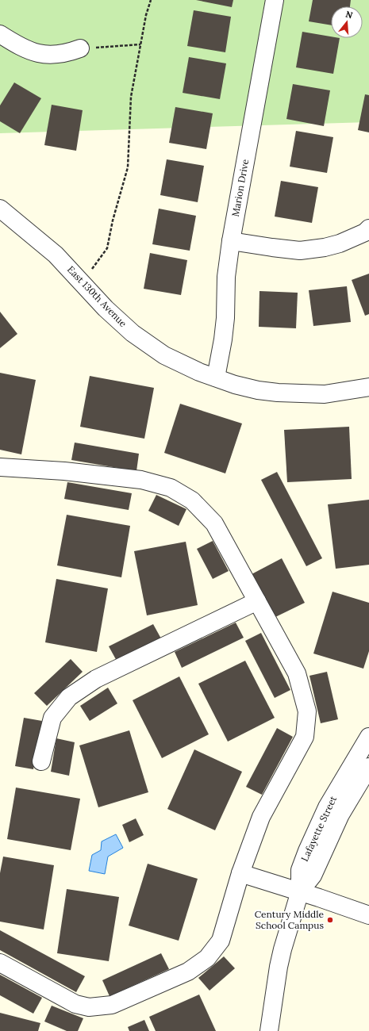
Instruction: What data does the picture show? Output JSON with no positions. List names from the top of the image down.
{
  "streets": {
    "street": ["Marion Drive", "East 130th Avenue", "Lafayette Street"]
  },
  "crossings": [
    ["Marion Drive", "East 130th Avenue"]
  ],
  "places": ["Century Middle School Campus"],
  "north": "top"
}
